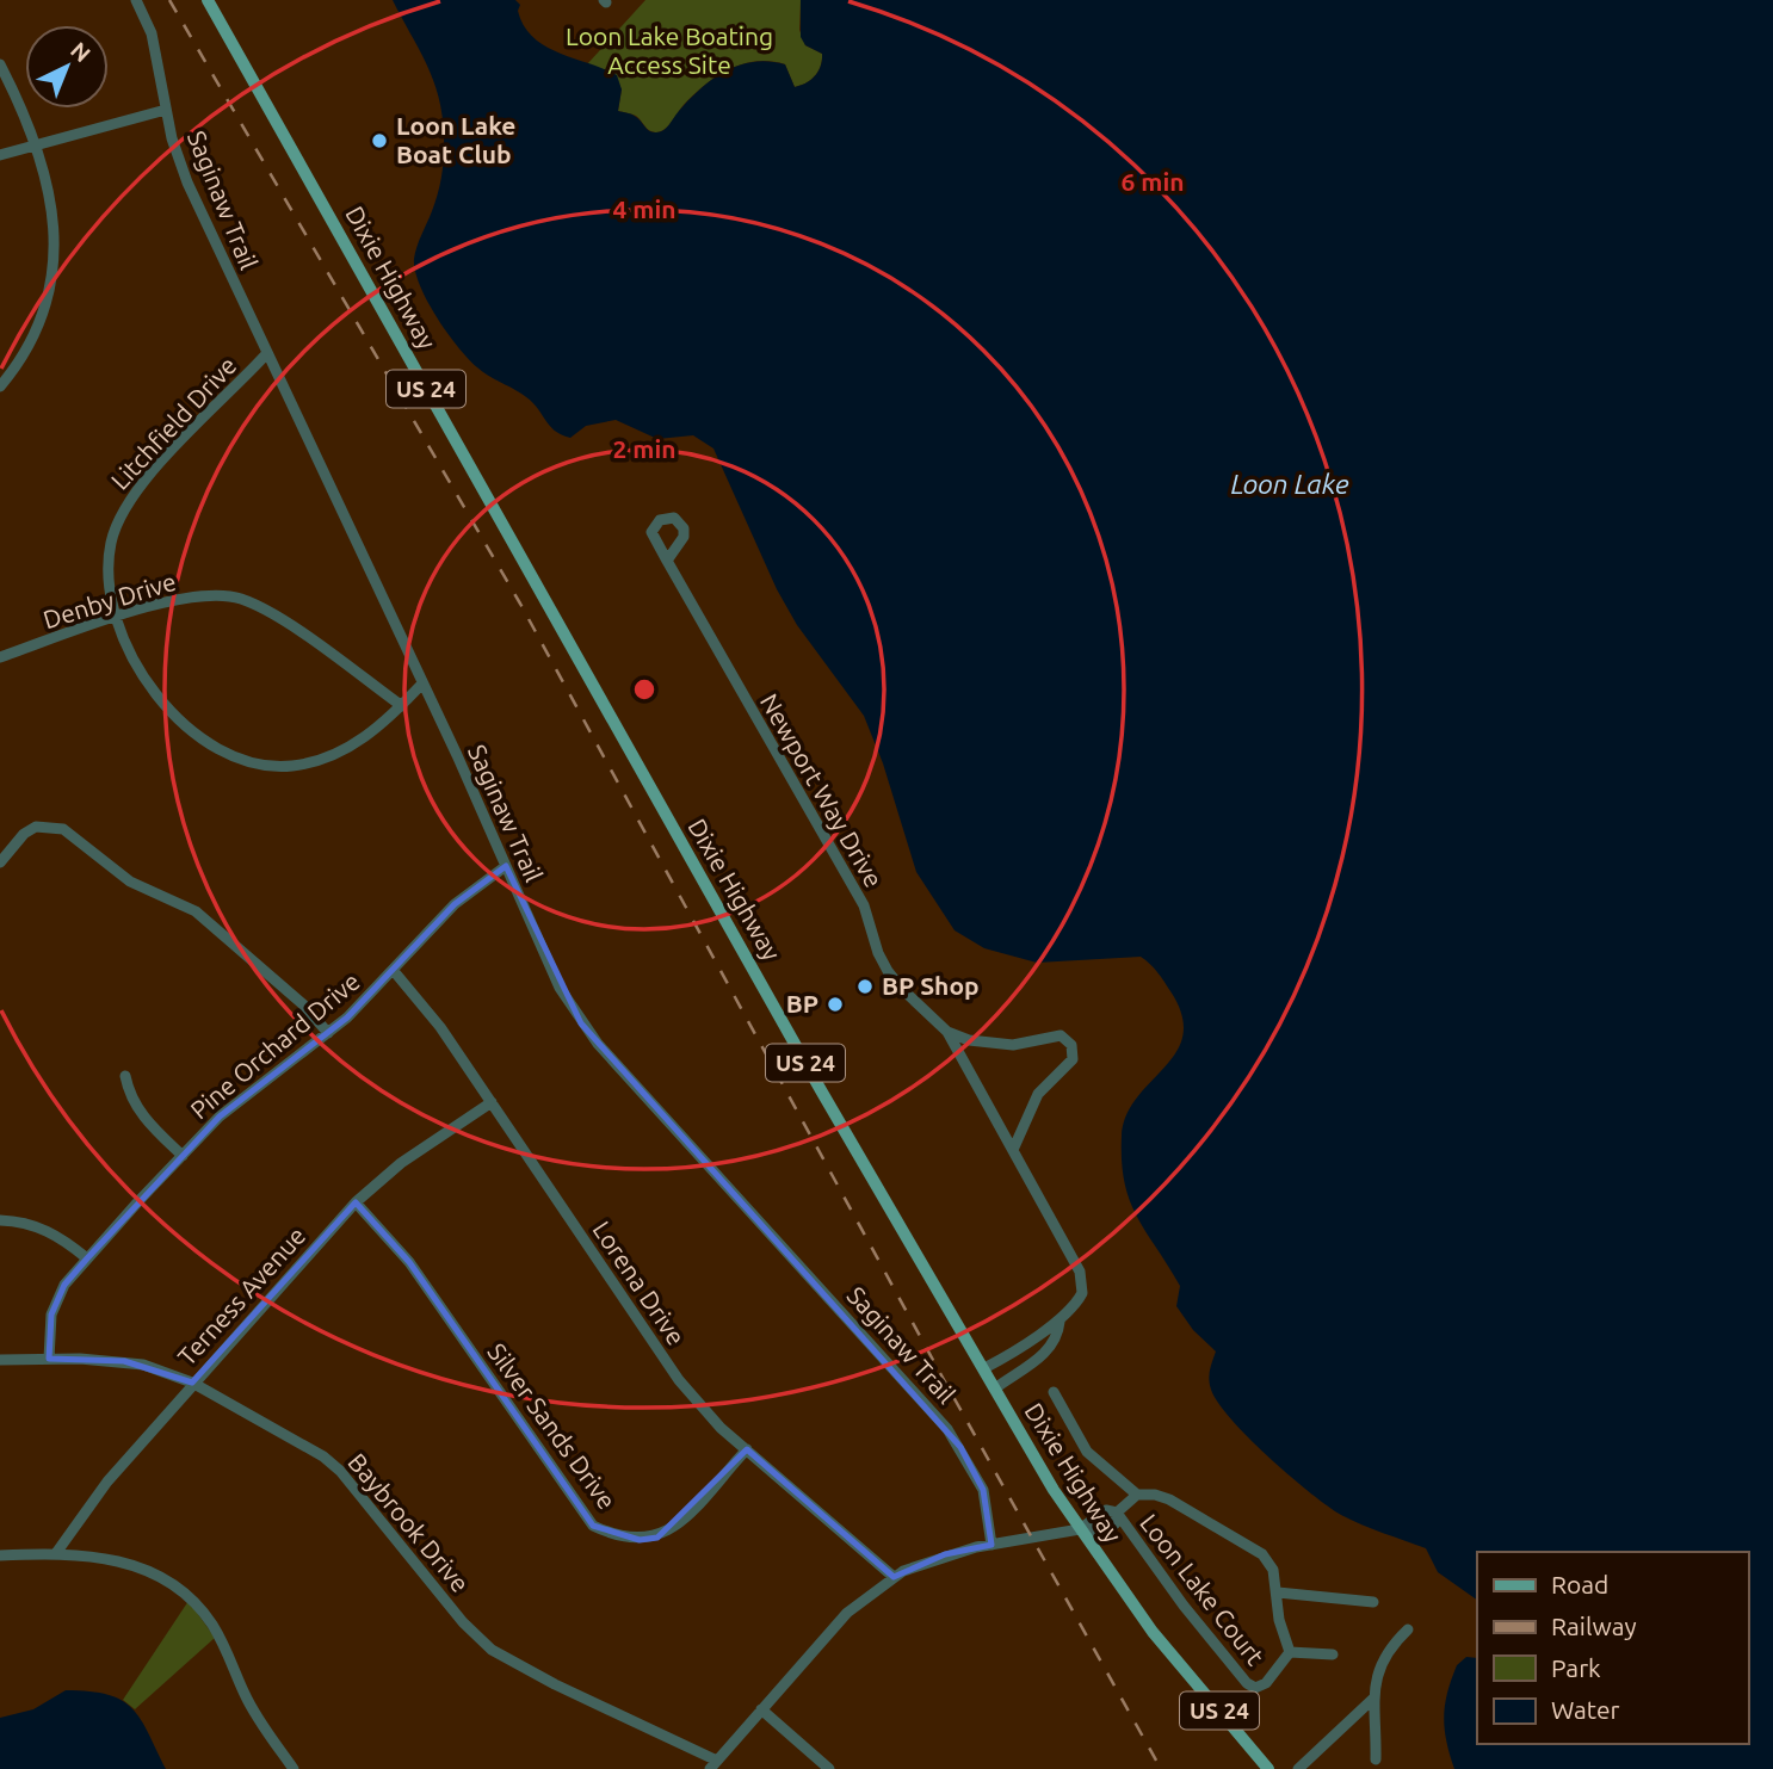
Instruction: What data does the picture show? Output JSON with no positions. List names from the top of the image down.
{
  "streets": {
    "main road": ["Dixie Highway", "US 24"],
    "street": [
      "Saginaw Trail",
      "Litchfield Drive",
      "Denby Drive",
      "Newport Way Drive",
      "Pine Orchard Drive",
      "Lorena Drive",
      "Terness Avenue",
      "Silver Sands Drive",
      "Baybrook Drive",
      "Loon Lake Court"
    ]
  },
  "crossings": [
    ["Saginaw Trail", "Litchfield Drive"],
    ["Saginaw Trail", "Pine Orchard Drive"],
    ["Dixie Highway", "Newport Way Drive"],
    ["Litchfield Drive", "Denby Drive"],
    ["Pine Orchard Drive", "Lorena Drive"],
    ["Pine Orchard Drive", "Baybrook Drive"],
    ["Lorena Drive", "Terness Avenue"],
    ["Lorena Drive", "Silver Sands Drive"],
    ["Terness Avenue", "Silver Sands Drive"],
    ["Terness Avenue", "Baybrook Drive"]
  ],
  "water": ["Loon Lake"],
  "parks": ["Loon Lake Boating Access Site"],
  "places": ["Loon Lake Boat Club", "BP Shop", "BP"],
  "legend": [
    "Road",
    "Railway",
    "Park",
    "Water"
  ],
  "north": "top right",
  "rings": ["6 min", "4 min", "2 min"]
}
